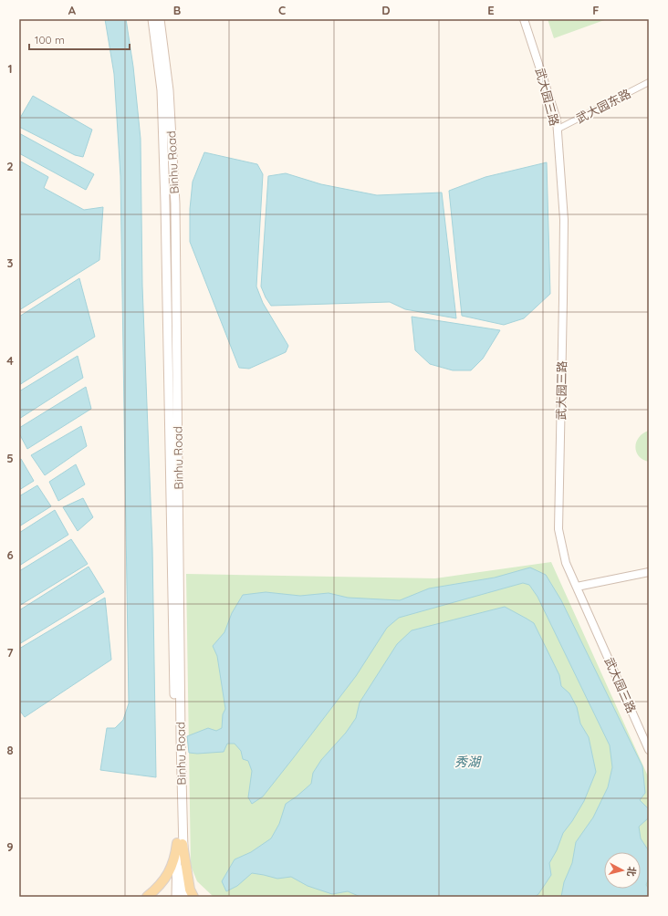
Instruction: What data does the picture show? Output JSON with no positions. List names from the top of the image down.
{
  "streets": {
    "main road": ["Binhu Road"],
    "street": ["武大园三路", "武大园东路"]
  },
  "crossings": [
    ["武大园三路", "武大园东路"]
  ],
  "water": ["秀湖"],
  "scale_bar": "100 m",
  "north": "right",
  "grid": {
    "columns": [
      "A",
      "B",
      "C",
      "D",
      "E",
      "F"
    ],
    "rows": [
      "1",
      "2",
      "3",
      "4",
      "5",
      "6",
      "7",
      "8",
      "9"
    ]
  }
}
